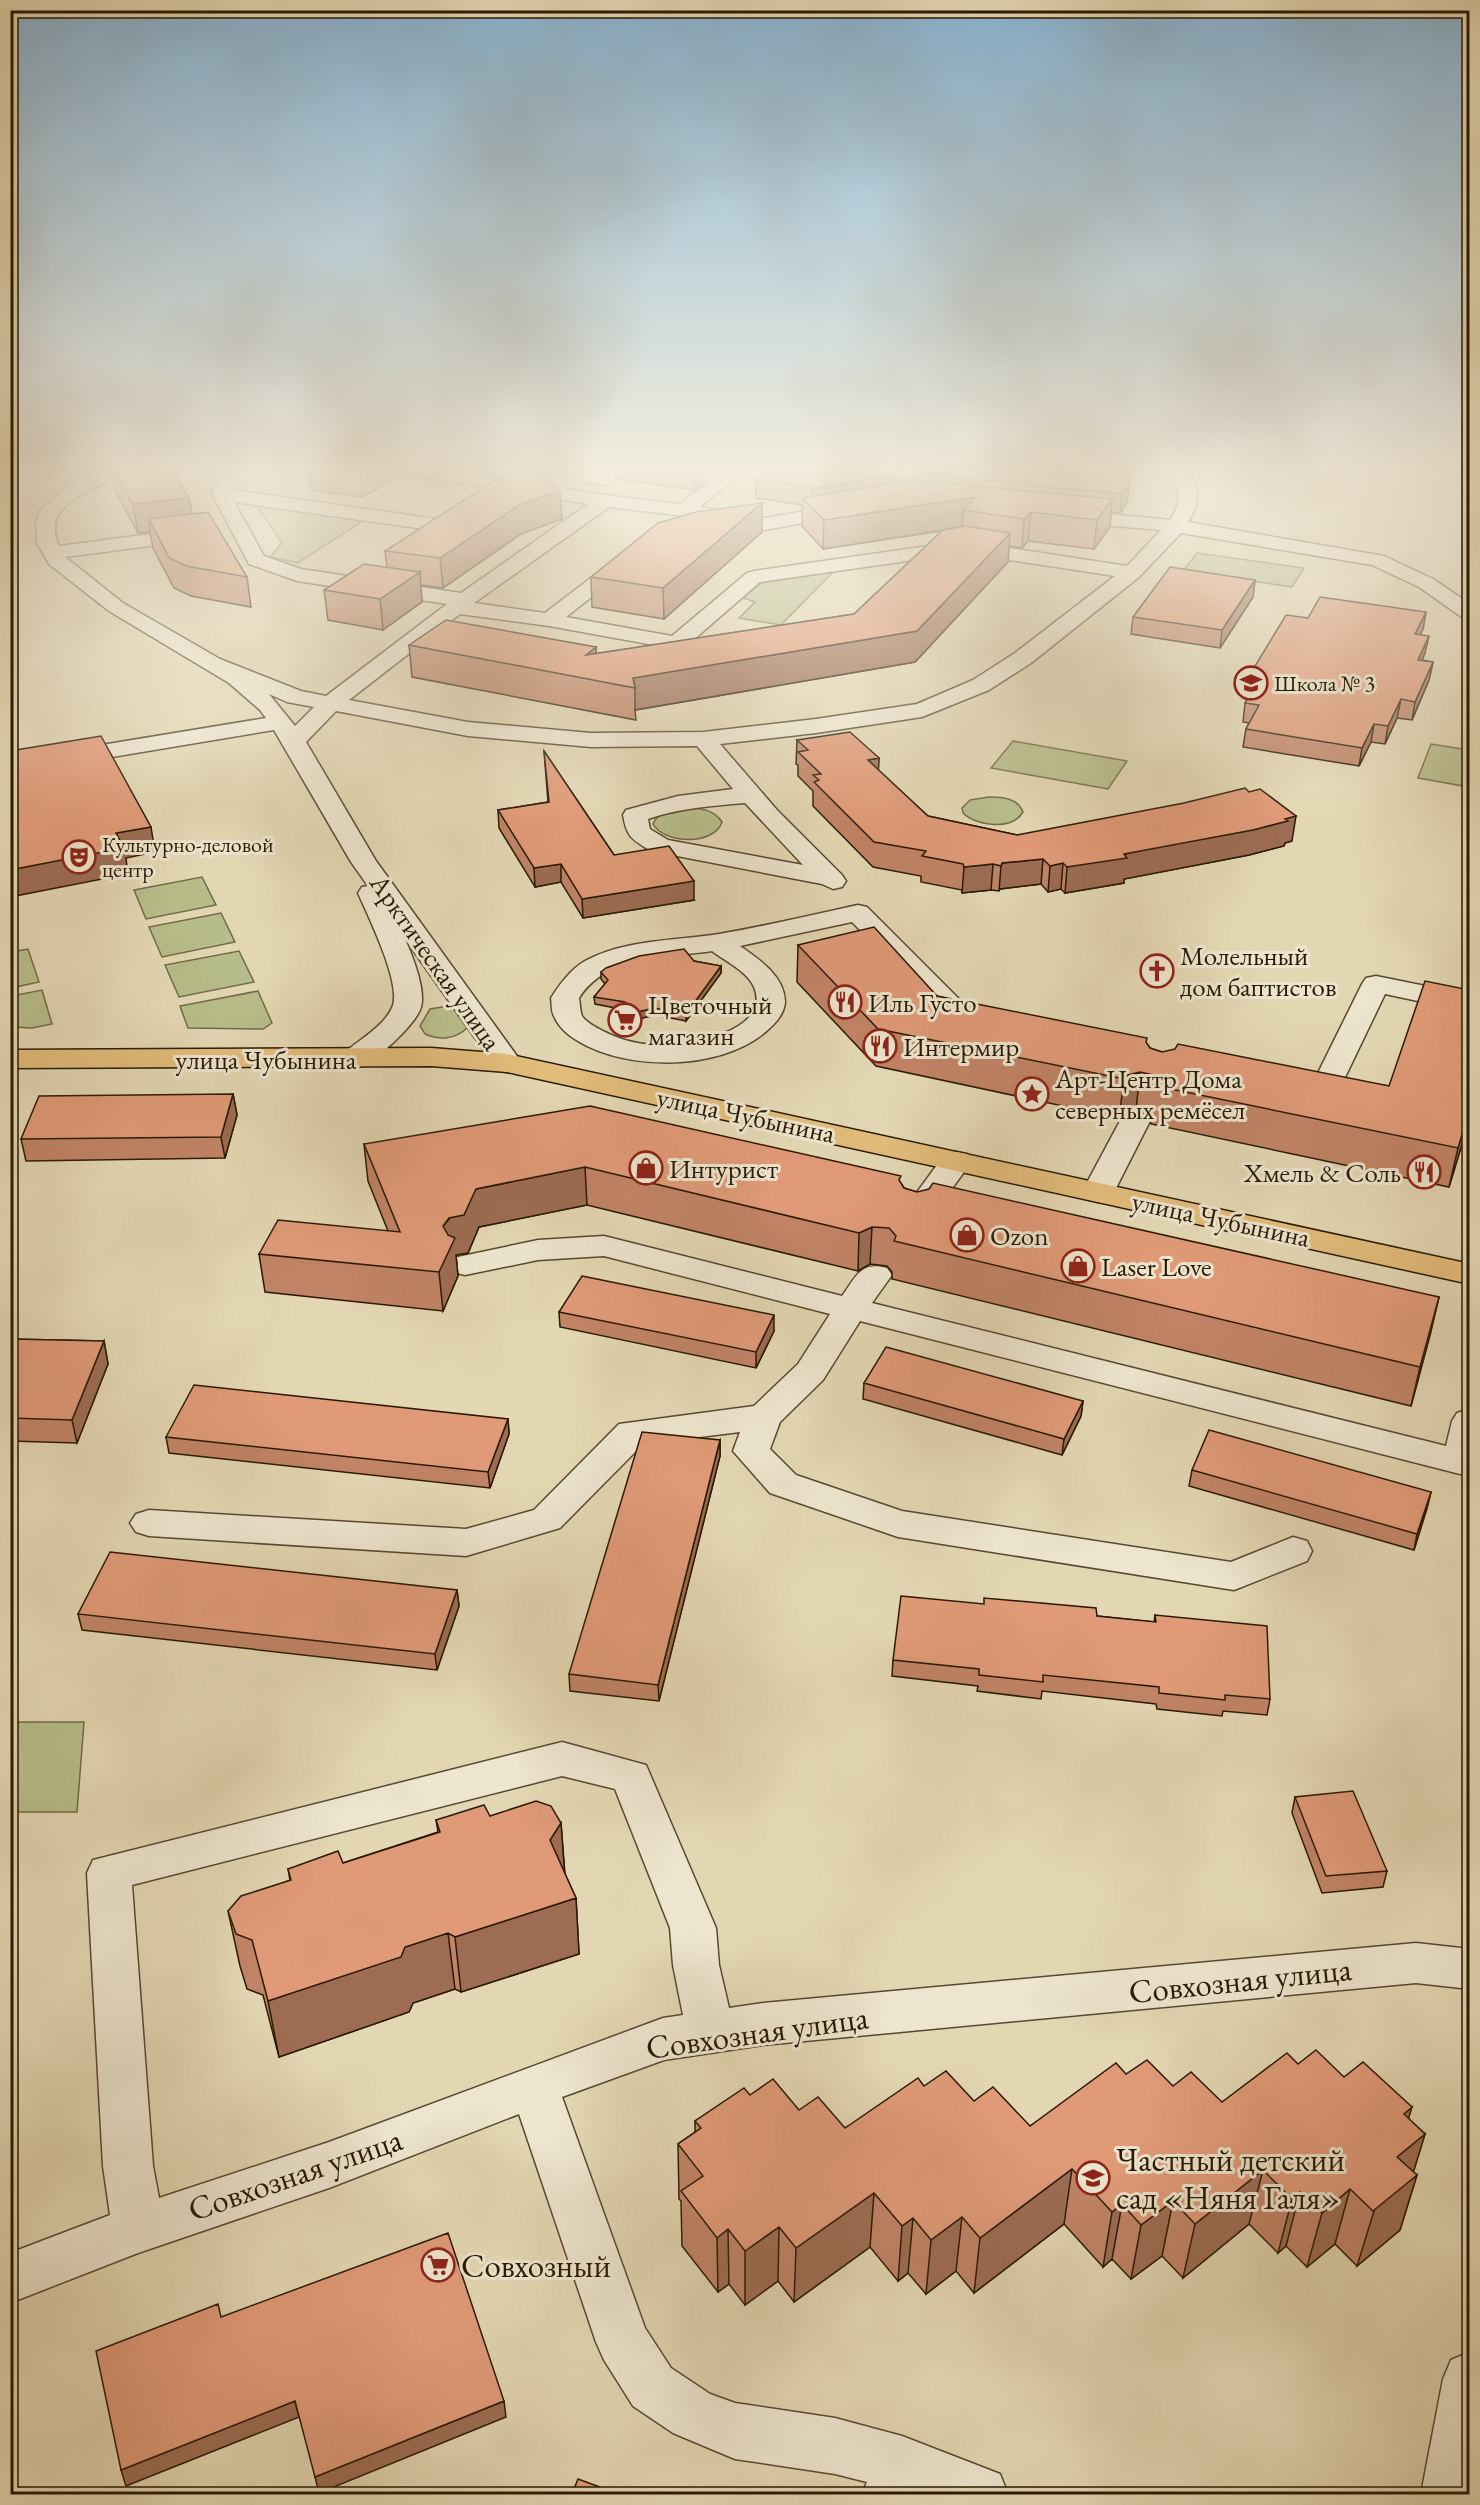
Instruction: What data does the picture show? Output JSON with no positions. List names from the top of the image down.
{
  "streets": {
    "main road": ["улица Чубынина"],
    "street": ["Арктическая улица", "Совхозная улица"]
  },
  "crossings": [
    ["Арктическая улица", "улица Чубынина"]
  ],
  "places": {
    "school or university": ["Школа № 3", "Частный детский сад «Няня Галя»"],
    "theatre": ["Культурно-деловой центр"],
    "church": ["Молельный дом баптистов"],
    "restaurant": ["Иль Густо", "Интермир", "Хмель & Соль"],
    "supermarket": ["Цветочный магазин", "Совхозный"],
    "place": ["Арт-Центр Дома северных ремёсел"],
    "shop": ["Интурист", "Ozon", "Laser Love"]
  }
}
